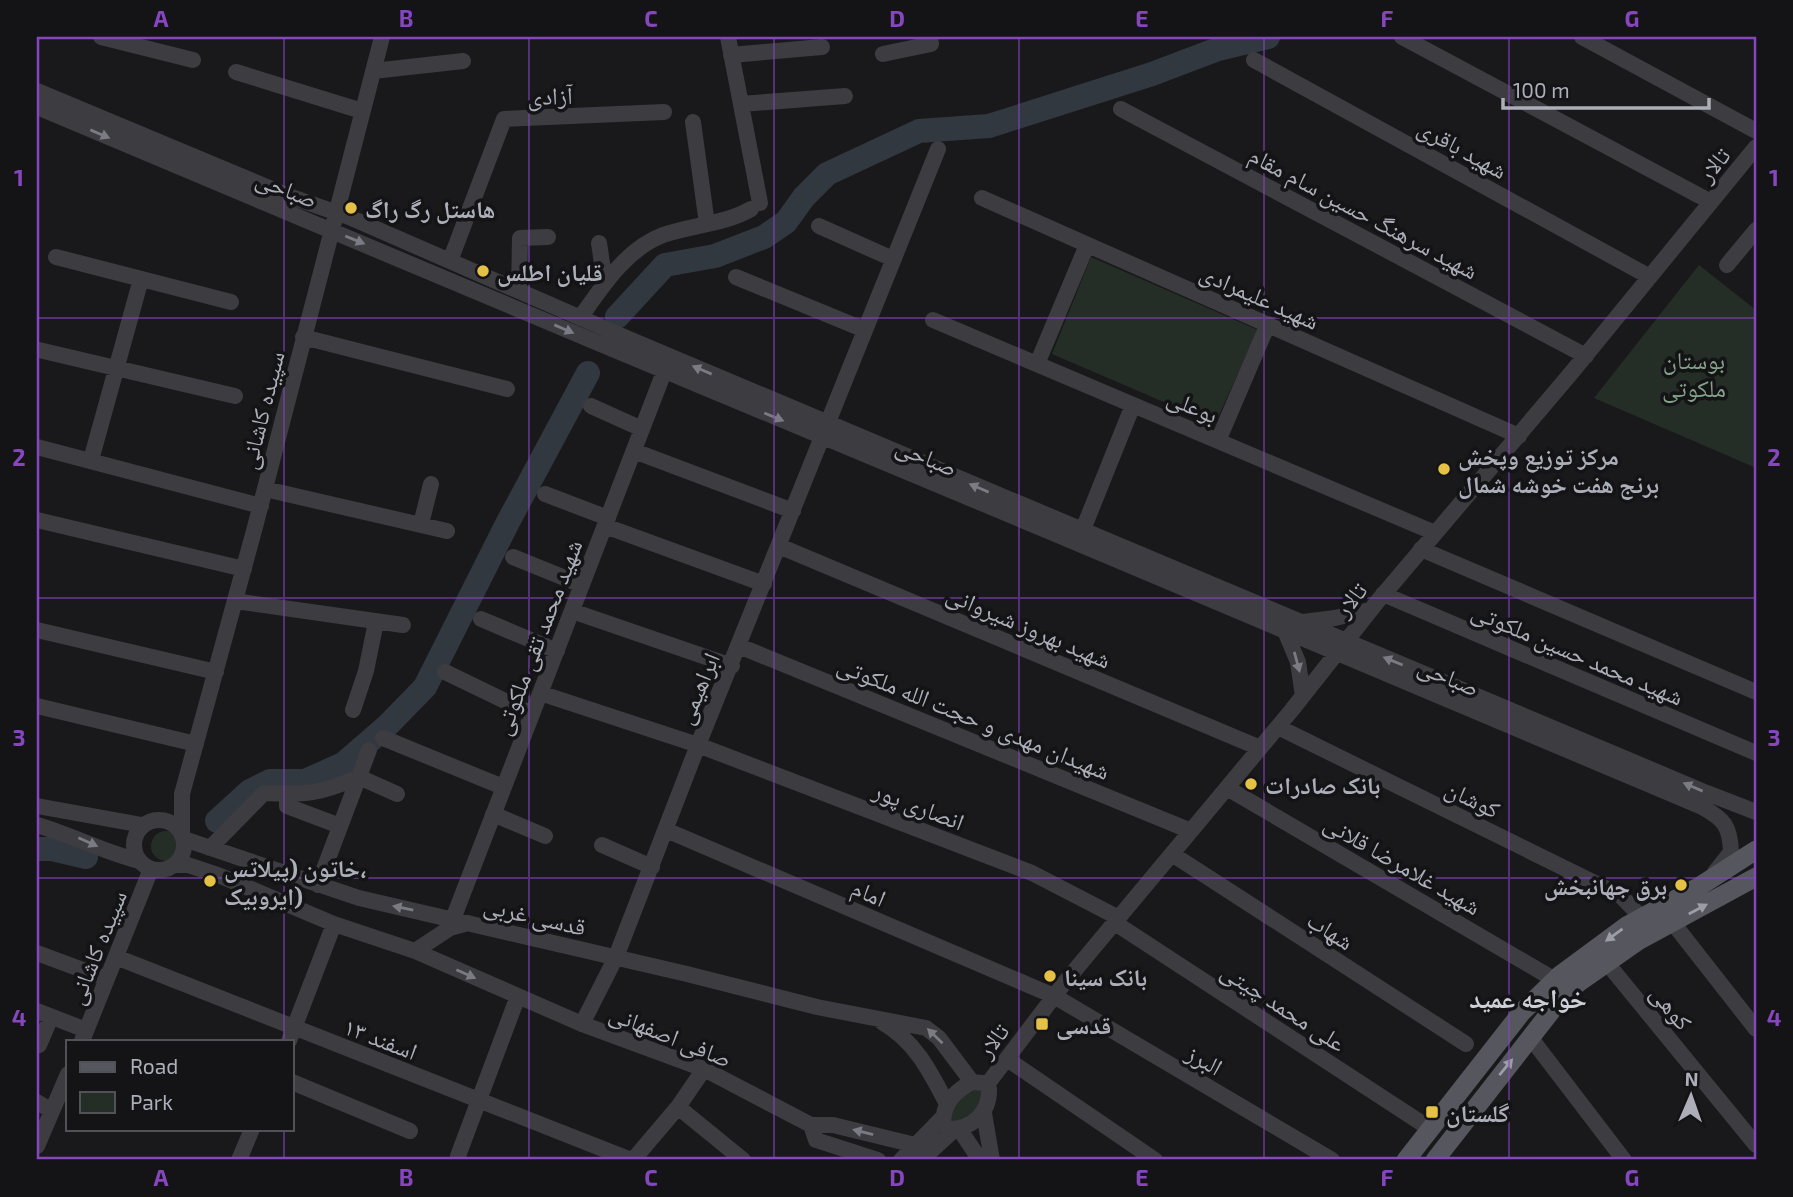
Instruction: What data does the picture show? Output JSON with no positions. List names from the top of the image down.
{
  "streets": {
    "street": [
      "آزادی",
      "شهید باقری",
      "تالار",
      "صباحی",
      "شهید سرهنگ حسین سام مقام",
      "شهید علیمرادی",
      "بوعلی",
      "سپیده کاشانی",
      "شهید بهروز شیروانی",
      "شهید محمد تقی ملکوتی",
      "شهید محمد حسین ملکوتی",
      "ابراهیمی",
      "شهیدان مهدی و حجت الله ملکوتی",
      "کوشان",
      "انصاری پور",
      "شهید غلامرضا قلانی",
      "امام",
      "قدسی غربی",
      "شهاب",
      "علی محمد چیتی",
      "کوهی",
      "صافی اصفهانی",
      "اسفند ۱۳",
      "البرز"
    ]
  },
  "crossings": [
    ["آزادی", "صباحی"],
    ["شهید باقری", "تالار"],
    ["تالار", "صباحی"],
    ["تالار", "شهید سرهنگ حسین سام مقام"],
    ["تالار", "شهید علیمرادی"],
    ["تالار", "بوعلی"],
    ["تالار", "شهید بهروز شیروانی"],
    ["تالار", "شهید محمد حسین ملکوتی"],
    ["تالار", "شهیدان مهدی و حجت الله ملکوتی"],
    ["تالار", "کوشان"],
    ["تالار", "انصاری پور"],
    ["تالار", "شهید غلامرضا قلانی"],
    ["تالار", "امام"],
    ["تالار", "قدسی غربی"],
    ["تالار", "شهاب"],
    ["تالار", "علی محمد چیتی"],
    ["تالار", "البرز"],
    ["صباحی", "سپیده کاشانی"],
    ["صباحی", "شهید محمد تقی ملکوتی"],
    ["صباحی", "ابراهیمی"],
    ["سپیده کاشانی", "قدسی غربی"],
    ["سپیده کاشانی", "اسفند ۱۳"],
    ["شهید بهروز شیروانی", "ابراهیمی"],
    ["شهید محمد تقی ملکوتی", "انصاری پور"],
    ["شهید محمد تقی ملکوتی", "قدسی غربی"],
    ["ابراهیمی", "شهیدان مهدی و حجت الله ملکوتی"],
    ["ابراهیمی", "انصاری پور"],
    ["ابراهیمی", "امام"],
    ["ابراهیمی", "قدسی غربی"],
    ["ابراهیمی", "صافی اصفهانی"],
    ["انصاری پور", "علی محمد چیتی"],
    ["امام", "البرز"]
  ],
  "districts": ["خواجه عمید"],
  "parks": ["بوستان ملکوتی"],
  "places": {
    "other": [
      "هاستل رگ راگ",
      "قلیان اطلس",
      "مرکز توزیع وپخش برنج هفت خوشه شمال",
      "بانک صادرات",
      "خاتون (پیلاتس، ایروبیک)",
      "برق جهانبخش",
      "بانک سینا"
    ],
    "transit": ["قدسی", "گلستان"]
  },
  "legend": ["Road", "Park"],
  "scale_bar": "100 m",
  "north": "top",
  "grid": {
    "columns": [
      "A",
      "B",
      "C",
      "D",
      "E",
      "F",
      "G"
    ],
    "rows": [
      "1",
      "2",
      "3",
      "4"
    ]
  }
}
